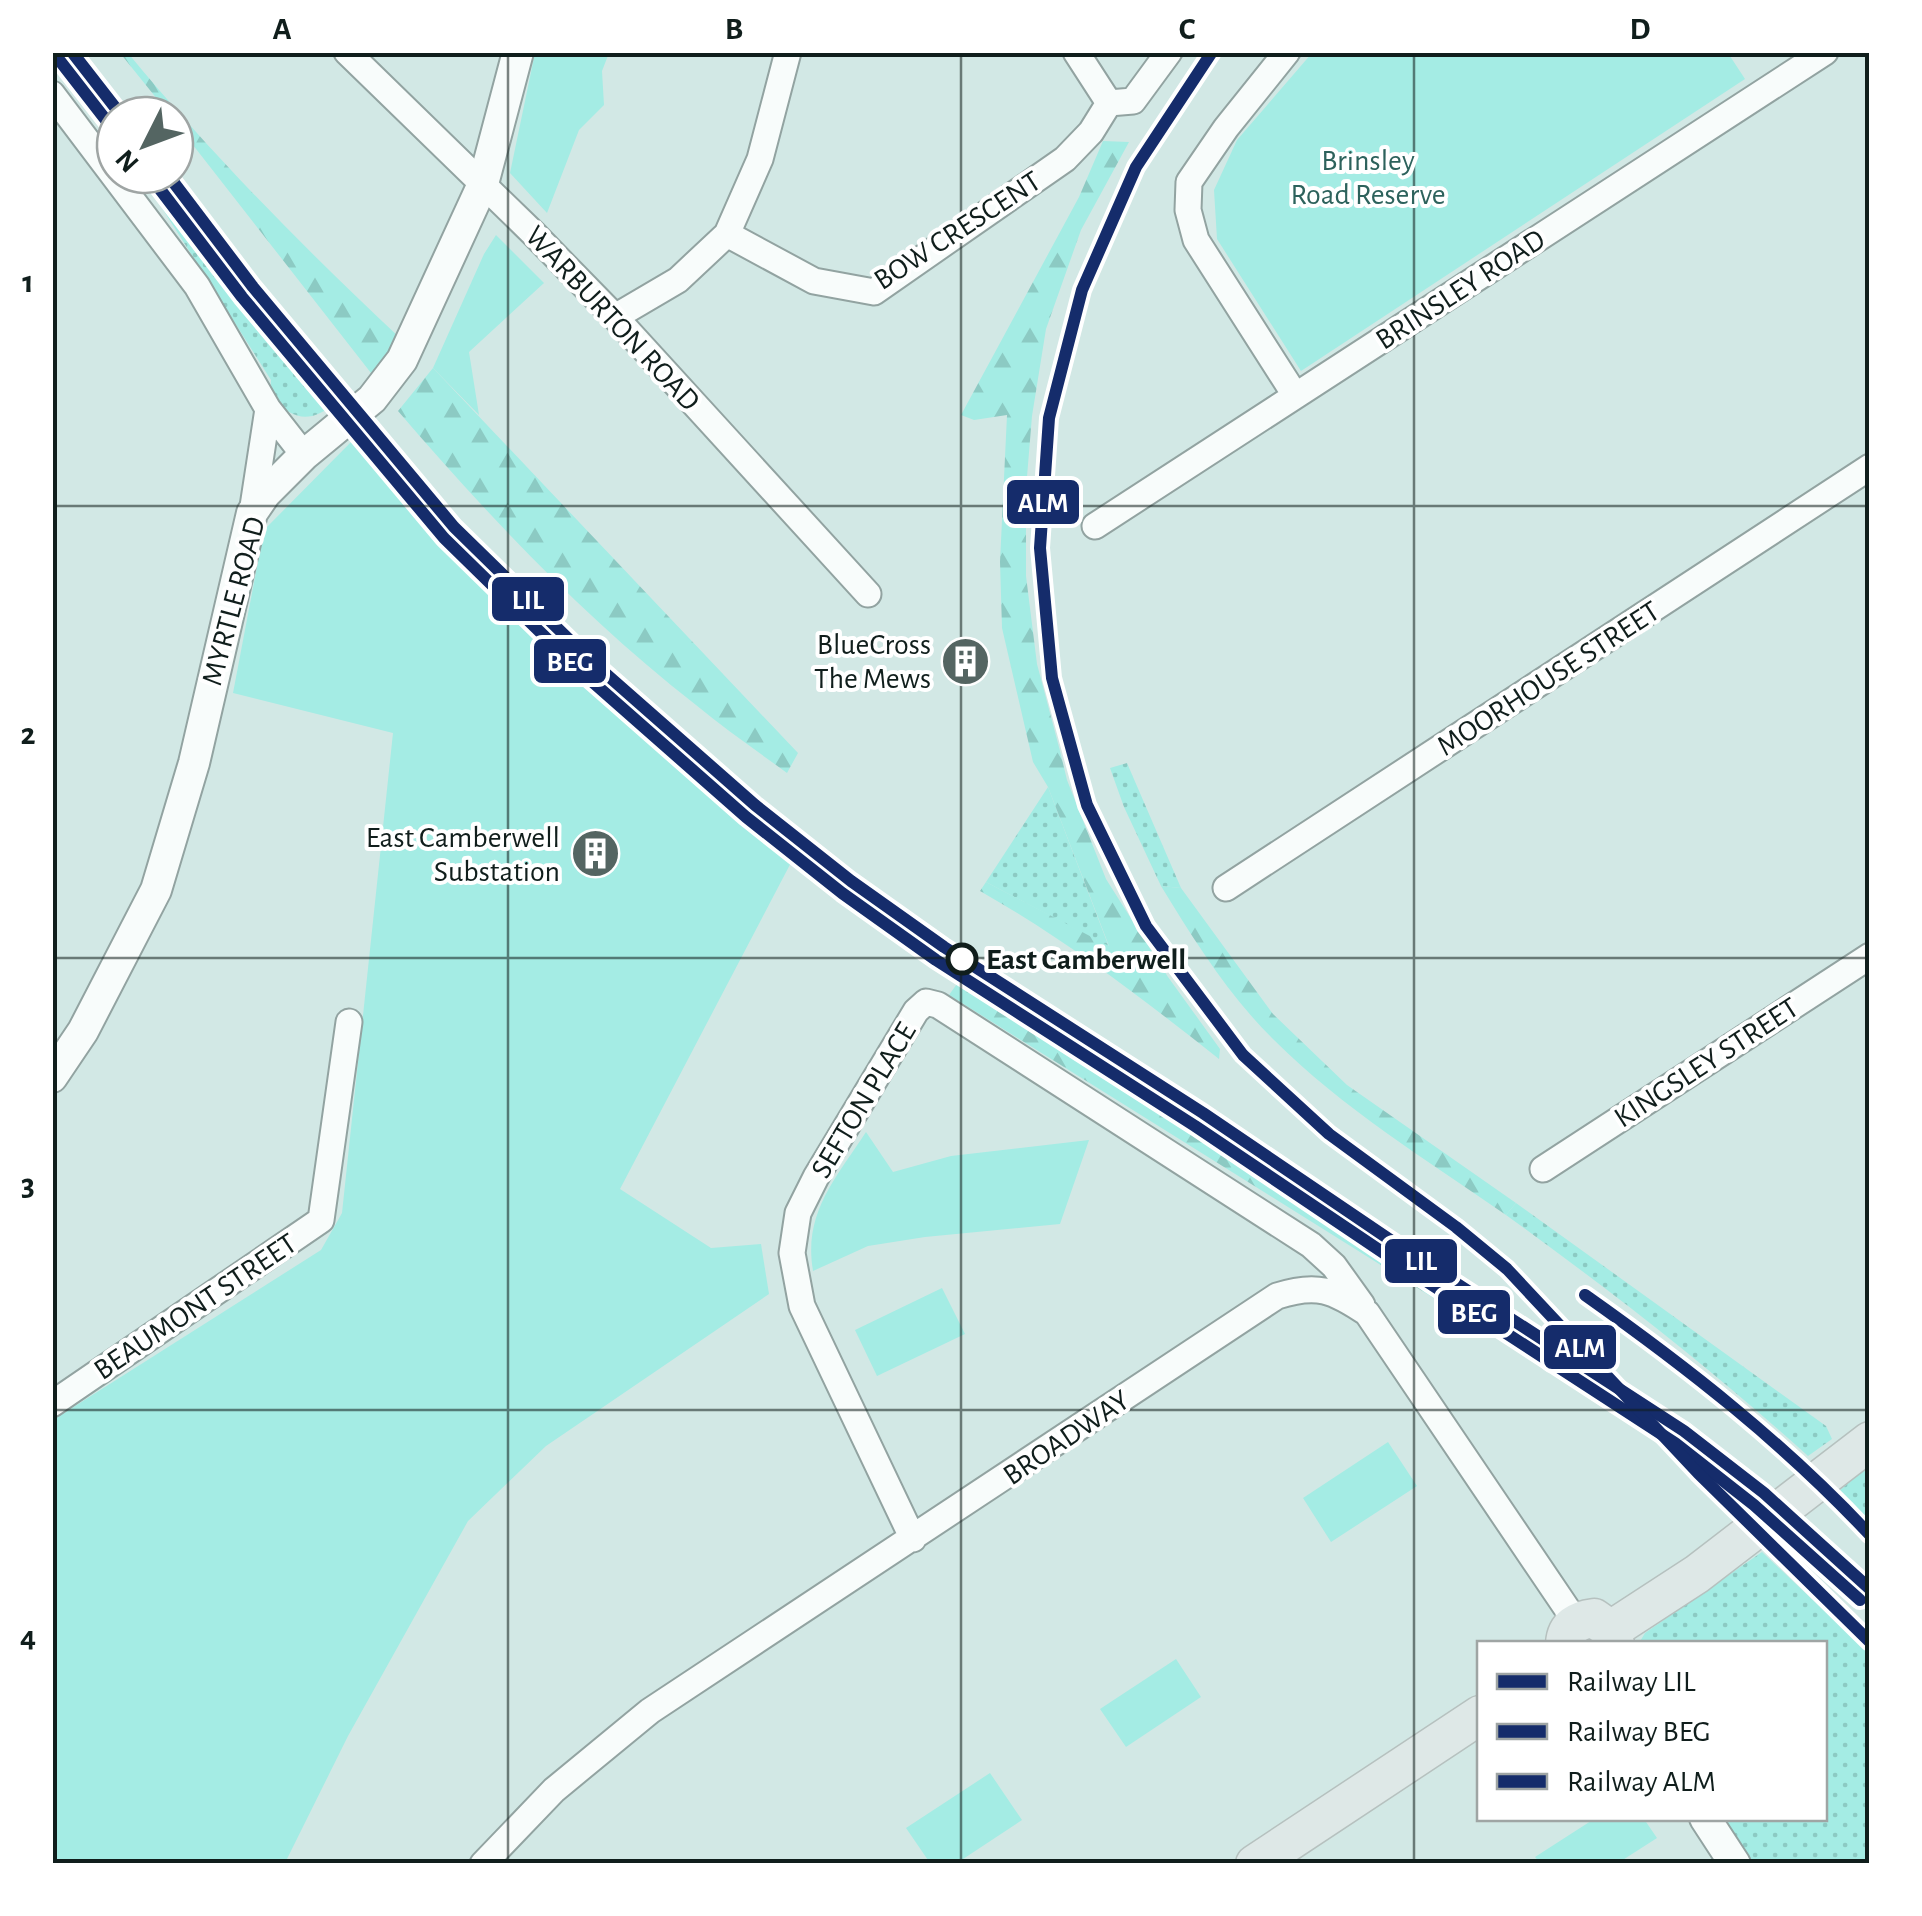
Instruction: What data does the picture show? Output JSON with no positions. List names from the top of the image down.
{
  "streets": {
    "street": [
      "BOW CRESCENT",
      "BRINSLEY ROAD",
      "WARBURTON ROAD",
      "MYRTLE ROAD",
      "MOORHOUSE STREET",
      "KINGSLEY STREET",
      "SEFTON PLACE",
      "BEAUMONT STREET",
      "BROADWAY"
    ]
  },
  "crossings": [
    ["WARBURTON ROAD", "MYRTLE ROAD"],
    ["SEFTON PLACE", "BROADWAY"]
  ],
  "parks": ["Brinsley Road Reserve"],
  "places": {
    "building": ["BlueCross The Mews", "East Camberwell Substation"],
    "other": ["East Camberwell"]
  },
  "lines": ["rail line LIL", "rail line ALM", "rail line BEG"],
  "legend": ["Railway LIL", "Railway BEG", "Railway ALM"],
  "north": "bottom left",
  "grid": {
    "columns": [
      "A",
      "B",
      "C",
      "D"
    ],
    "rows": [
      "1",
      "2",
      "3",
      "4"
    ]
  }
}
